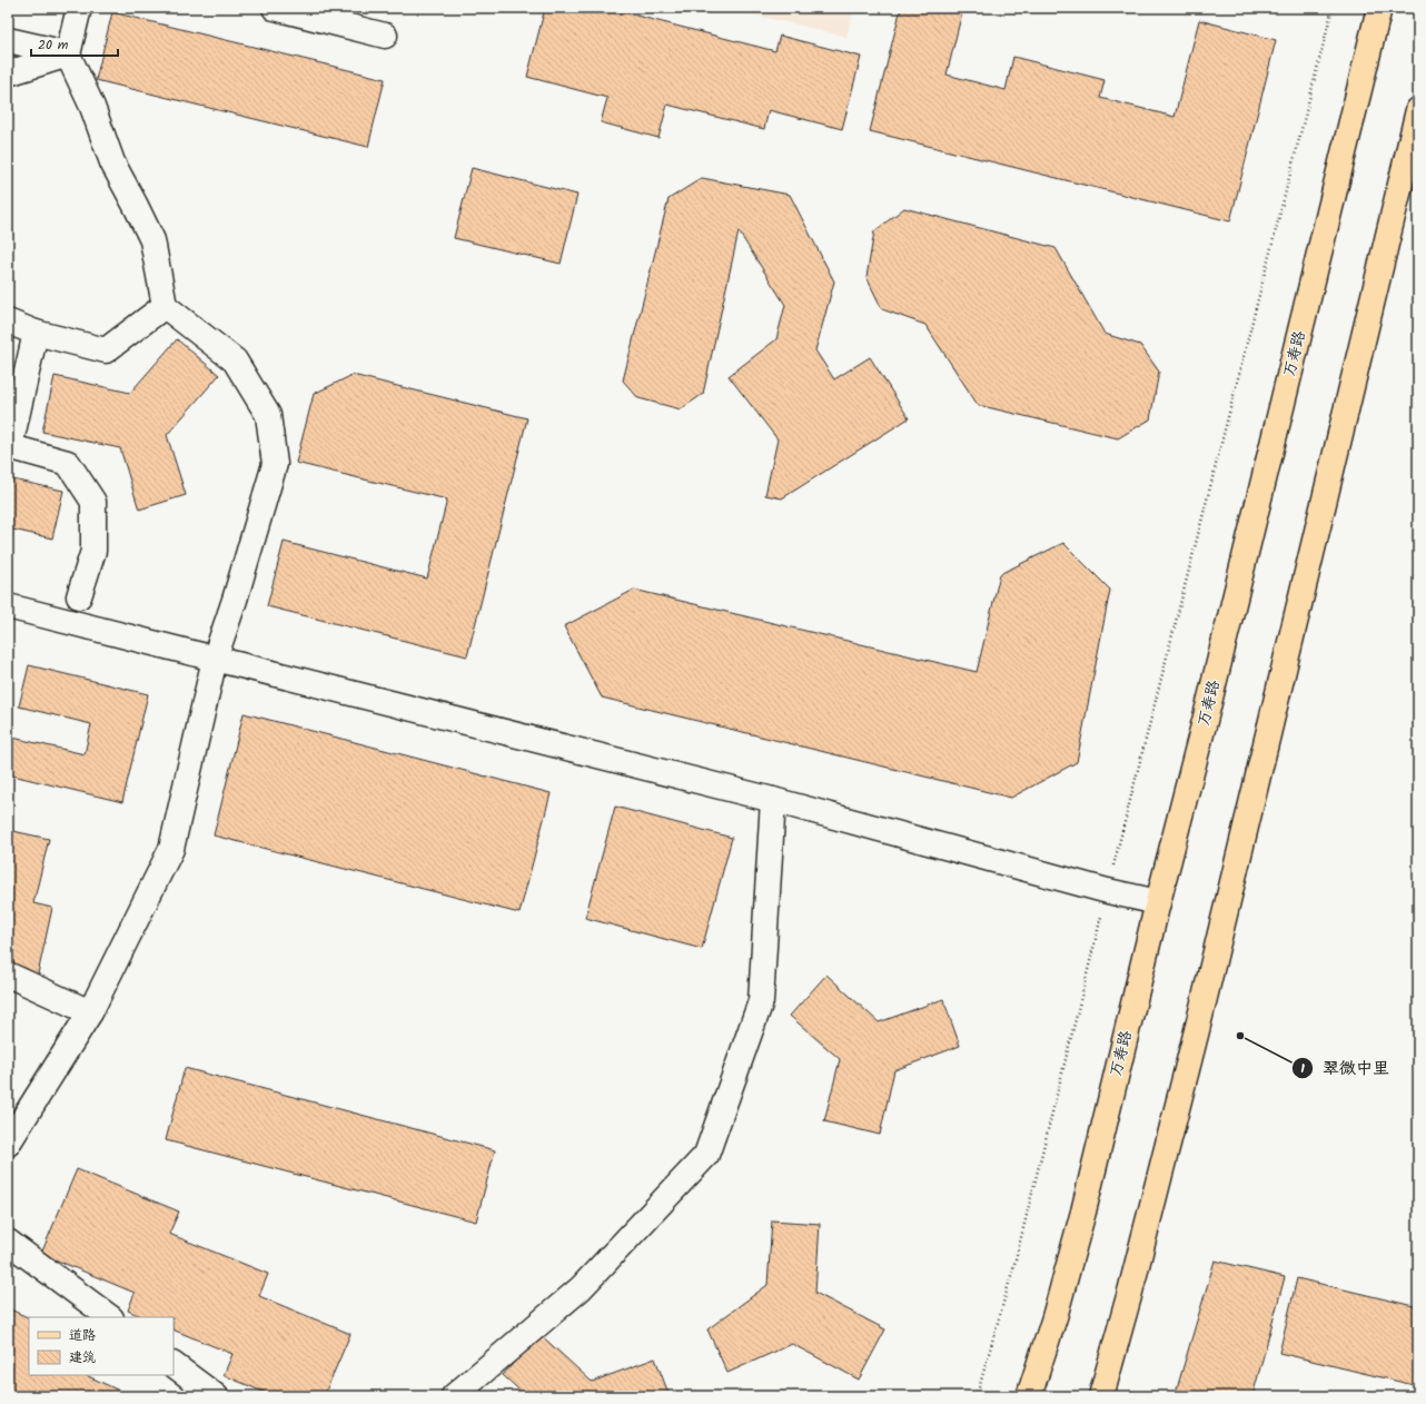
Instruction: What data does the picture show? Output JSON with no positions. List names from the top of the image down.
{
  "streets": {
    "main road": ["万寿路"]
  },
  "places": ["翠微中里"],
  "legend": ["道路", "建筑"],
  "scale_bar": "20 m"
}
